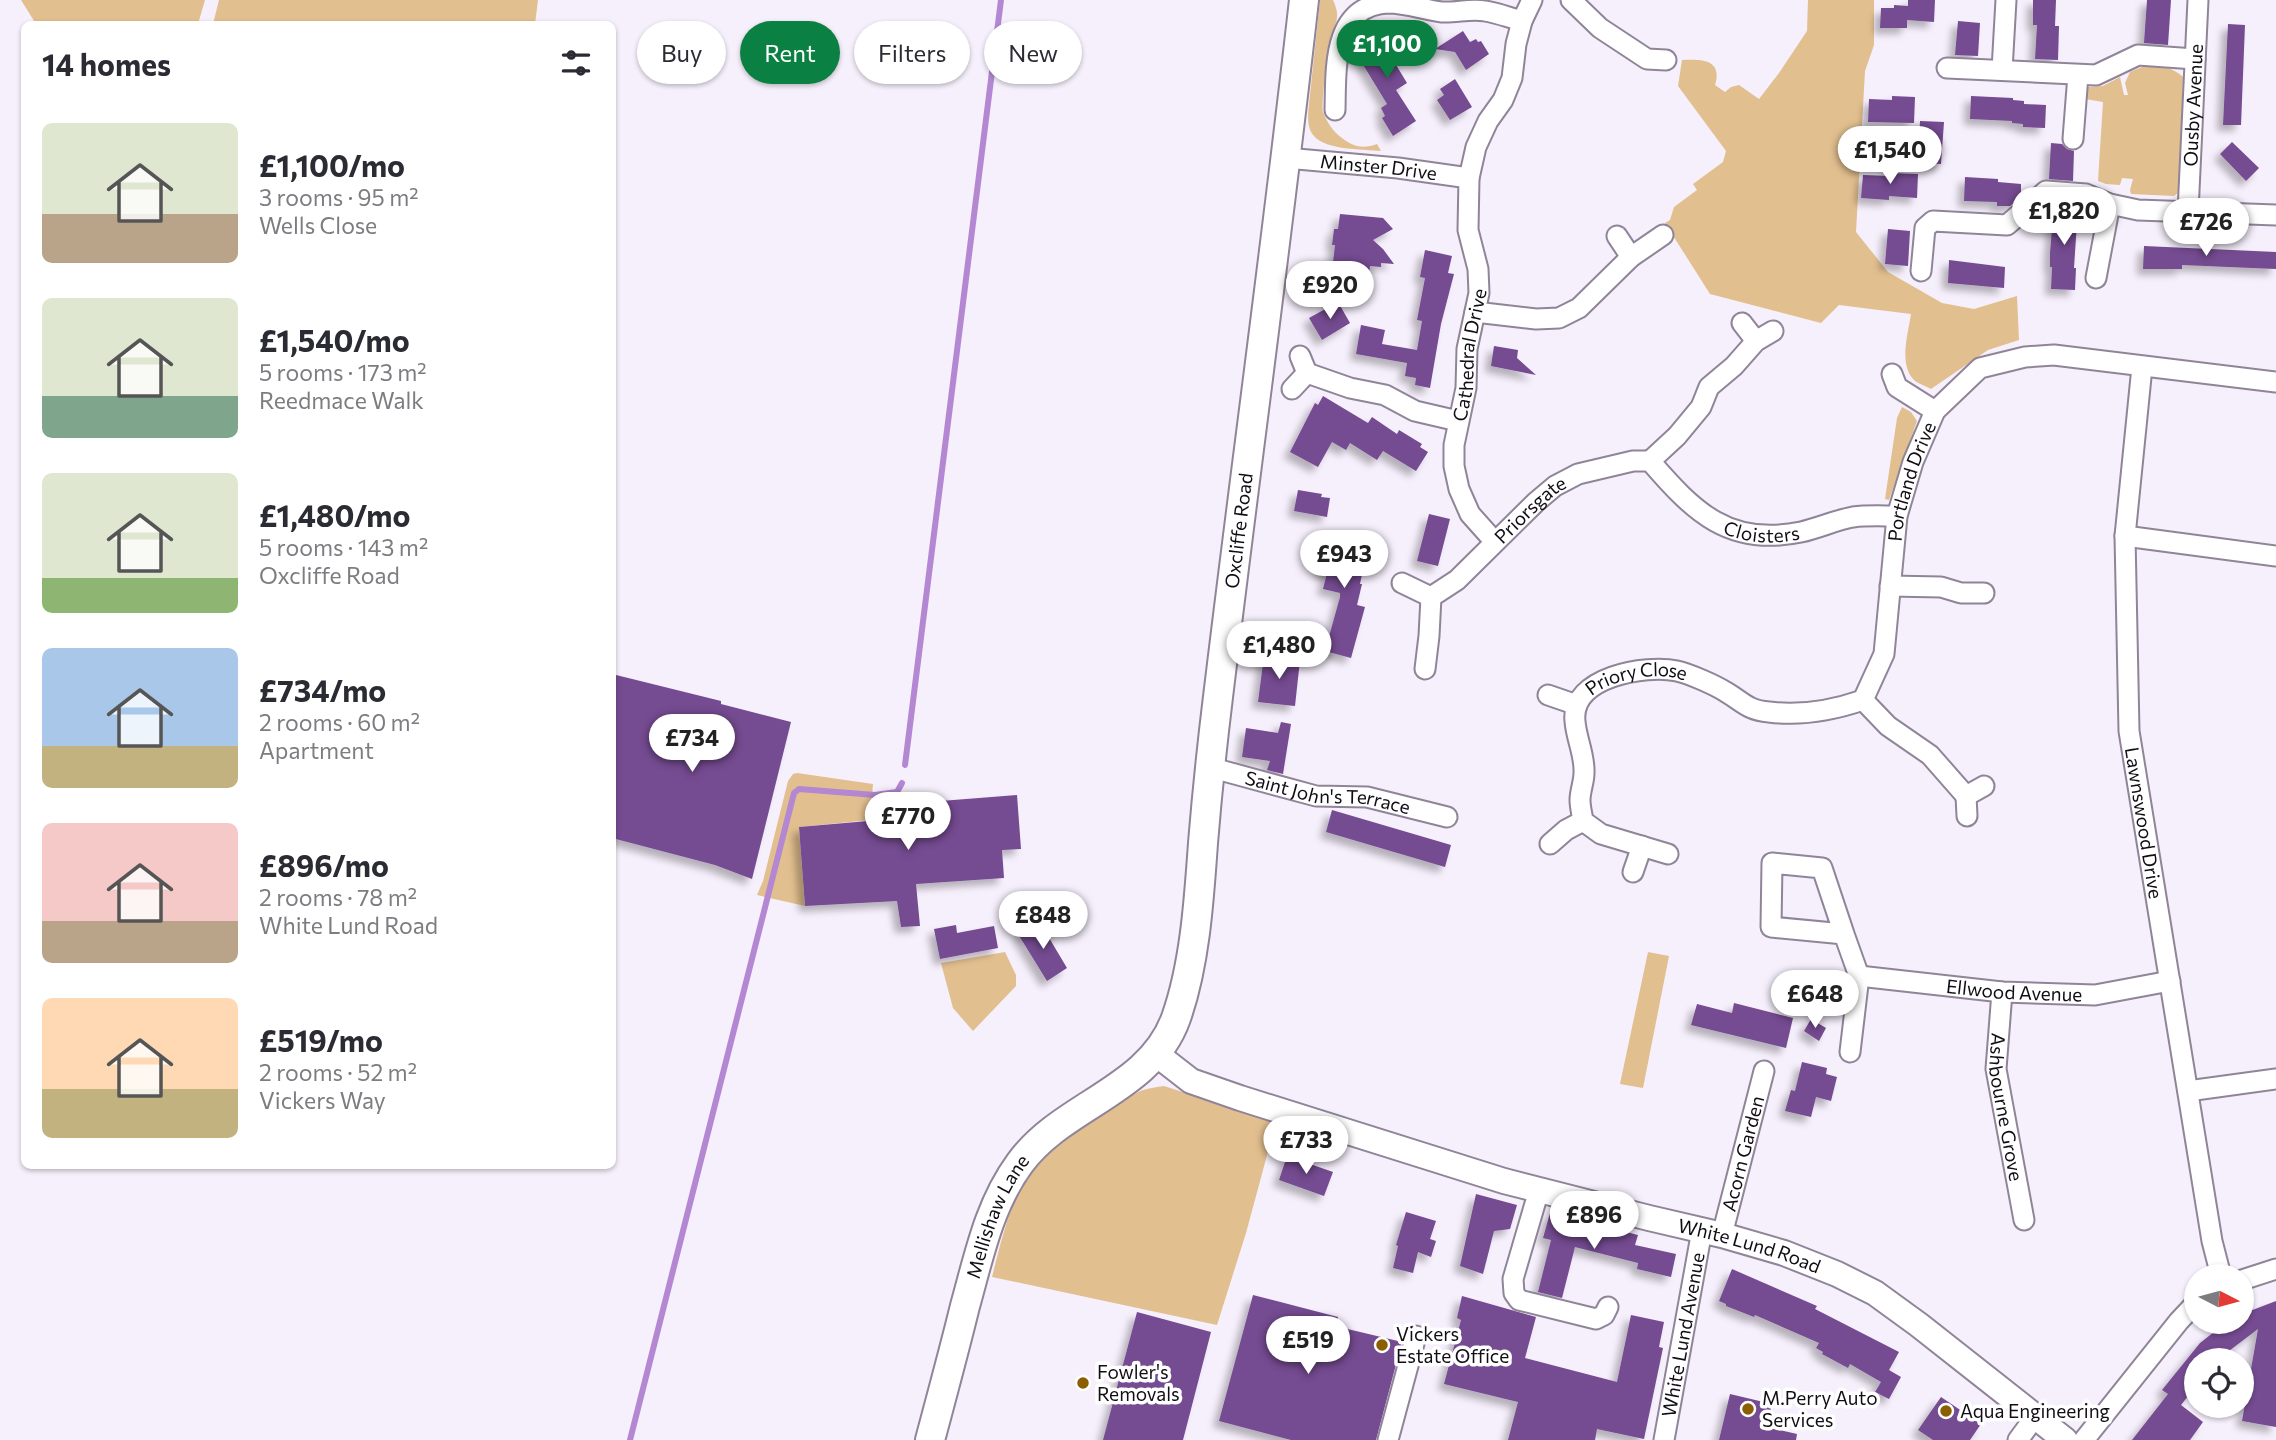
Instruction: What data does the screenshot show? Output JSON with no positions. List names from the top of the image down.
{
  "streets": {
    "main road": ["Oxcliffe Road", "Mellishaw Lane"],
    "street": [
      "Ousby Avenue",
      "Minster Drive",
      "Cathedral Drive",
      "Portland Drive",
      "Priorsgate",
      "Cloisters",
      "Priory Close",
      "Saint John's Terrace",
      "Lawnswood Drive",
      "Ellwood Avenue",
      "Ashbourne Grove",
      "Acorn Garden",
      "White Lund Road",
      "White Lund Avenue"
    ]
  },
  "crossings": [
    ["Minster Drive", "Cathedral Drive"],
    ["Minster Drive", "Oxcliffe Road"],
    ["Cathedral Drive", "Priorsgate"],
    ["Portland Drive", "Cloisters"],
    ["Portland Drive", "Priory Close"],
    ["Portland Drive", "Lawnswood Drive"],
    ["Priorsgate", "Cloisters"],
    ["Oxcliffe Road", "Saint John's Terrace"],
    ["Oxcliffe Road", "Mellishaw Lane"],
    ["Oxcliffe Road", "White Lund Road"],
    ["Lawnswood Drive", "Ellwood Avenue"],
    ["Ellwood Avenue", "Ashbourne Grove"],
    ["Acorn Garden", "White Lund Road"],
    ["Acorn Garden", "White Lund Avenue"],
    ["Mellishaw Lane", "White Lund Road"],
    ["White Lund Road", "White Lund Avenue"]
  ],
  "places": [
    "Vickers Estate Office",
    "Fowler's Removals",
    "M.Perry Auto Services",
    "Aqua Engineering"
  ],
  "north": "right",
  "page": {
    "price": [
      "£1,100",
      "£1,540",
      "£1,820",
      "£726",
      "£920",
      "£943",
      "£1,480",
      "£734",
      "£770",
      "£848",
      "£648",
      "£733",
      "£896",
      "£519"
    ],
    "chip": [
      "Buy",
      "Rent",
      "Filters",
      "New"
    ],
    "heading": "14 homes",
    "list": [
      {
        "name": "£1,100/mo",
        "note": "3 rooms · 95 m² · Wells Close"
      },
      {
        "name": "£1,540/mo",
        "note": "5 rooms · 173 m² · Reedmace Walk"
      },
      {
        "name": "£1,480/mo",
        "note": "5 rooms · 143 m² · Oxcliffe Road"
      },
      {
        "name": "£734/mo",
        "note": "2 rooms · 60 m² · Apartment"
      },
      {
        "name": "£896/mo",
        "note": "2 rooms · 78 m² · White Lund Road"
      },
      {
        "name": "£519/mo",
        "note": "2 rooms · 52 m² · Vickers Way"
      }
    ]
  }
}
